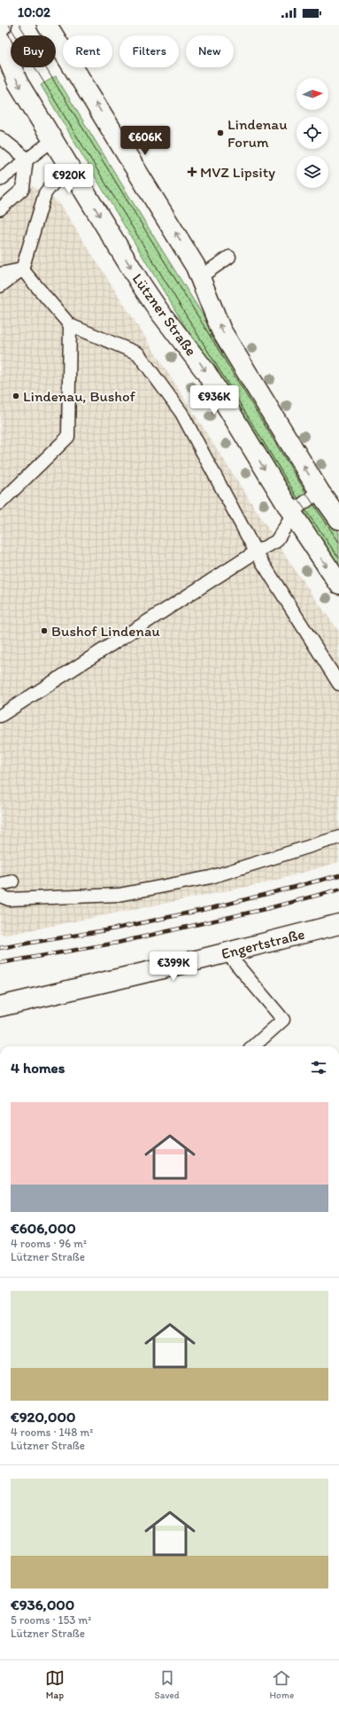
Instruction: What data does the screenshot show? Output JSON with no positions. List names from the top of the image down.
{
  "streets": {
    "main road": ["Lützner Straße", "Engertstraße"]
  },
  "places": {
    "other": ["Lindenau Forum", "Lindenau, Bushof", "Bushof Lindenau"],
    "health": ["MVZ Lipsity"]
  },
  "north": "right",
  "page": {
    "status": "10:02",
    "chip": [
      "Buy",
      "Rent",
      "Filters",
      "New"
    ],
    "price": [
      "€606K",
      "€920K",
      "€936K",
      "€399K"
    ],
    "heading": "4 homes",
    "list": [
      {
        "name": "€606,000",
        "note": "4 rooms · 96 m² · Lützner Straße"
      },
      {
        "name": "€920,000",
        "note": "4 rooms · 148 m² · Lützner Straße"
      },
      {
        "name": "€936,000",
        "note": "5 rooms · 153 m² · Lützner Straße"
      }
    ],
    "tabs": ["Map", "Saved", "Home"]
  }
}
